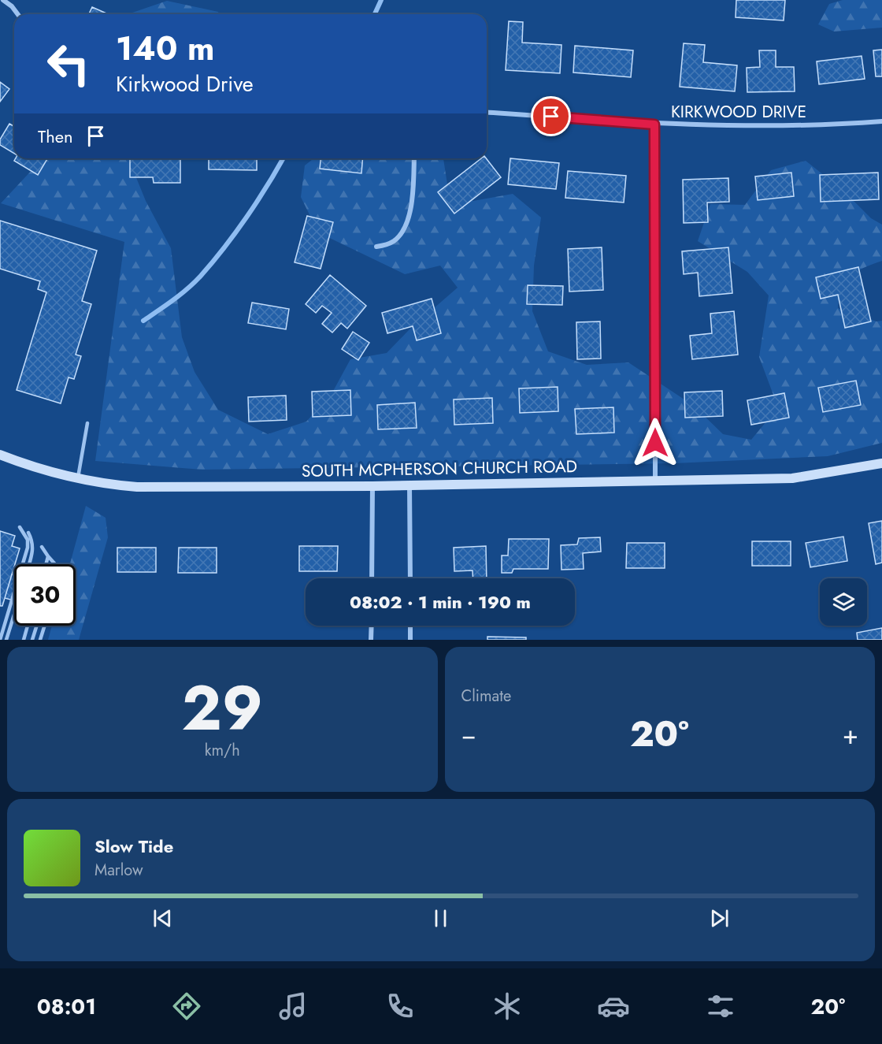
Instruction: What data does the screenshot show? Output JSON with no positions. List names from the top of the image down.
{
  "streets": {
    "main road": ["SOUTH MCPHERSON CHURCH ROAD"],
    "street": ["KIRKWOOD DRIVE"]
  },
  "page": {
    "turn": ["140 m", "Kirkwood Drive"],
    "then": "Then",
    "limit": "30",
    "trip": "08:02 · 1 min · 190 m",
    "tile": [
      ["29", "km/h"],
      "Climate"
    ],
    "heat": ["−", "20°", "+"],
    "song": ["Slow Tide", "Marlow"],
    "tabs": ["08:01", "20°"]
  }
}
